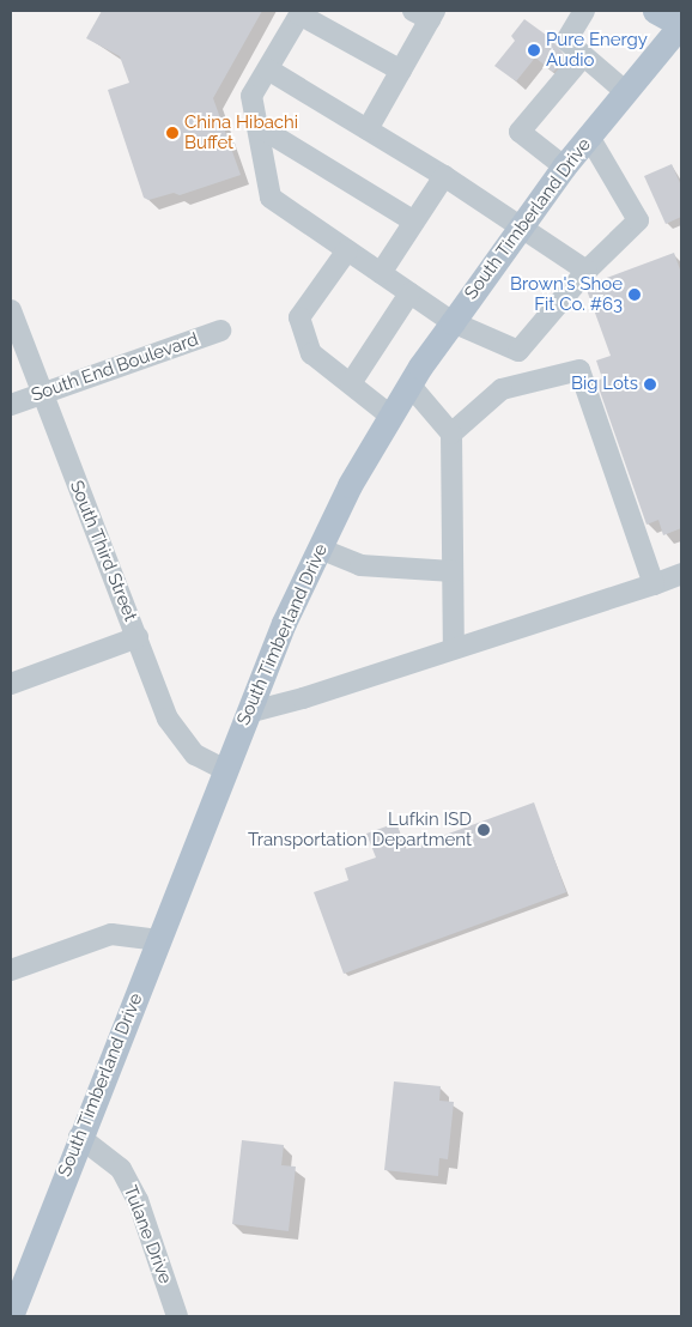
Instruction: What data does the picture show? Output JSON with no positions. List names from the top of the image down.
{
  "streets": {
    "main road": ["South Timberland Drive"],
    "street": ["South End Boulevard", "South Third Street", "Tulane Drive"]
  },
  "crossings": [
    ["South Timberland Drive", "South Third Street"],
    ["South Timberland Drive", "Tulane Drive"],
    ["South End Boulevard", "South Third Street"]
  ],
  "places": [
    "Pure Energy Audio",
    "China Hibachi Buffet",
    "Brown's Shoe Fit Co. #63",
    "Big Lots",
    "Lufkin ISD Transportation Department"
  ]
}
